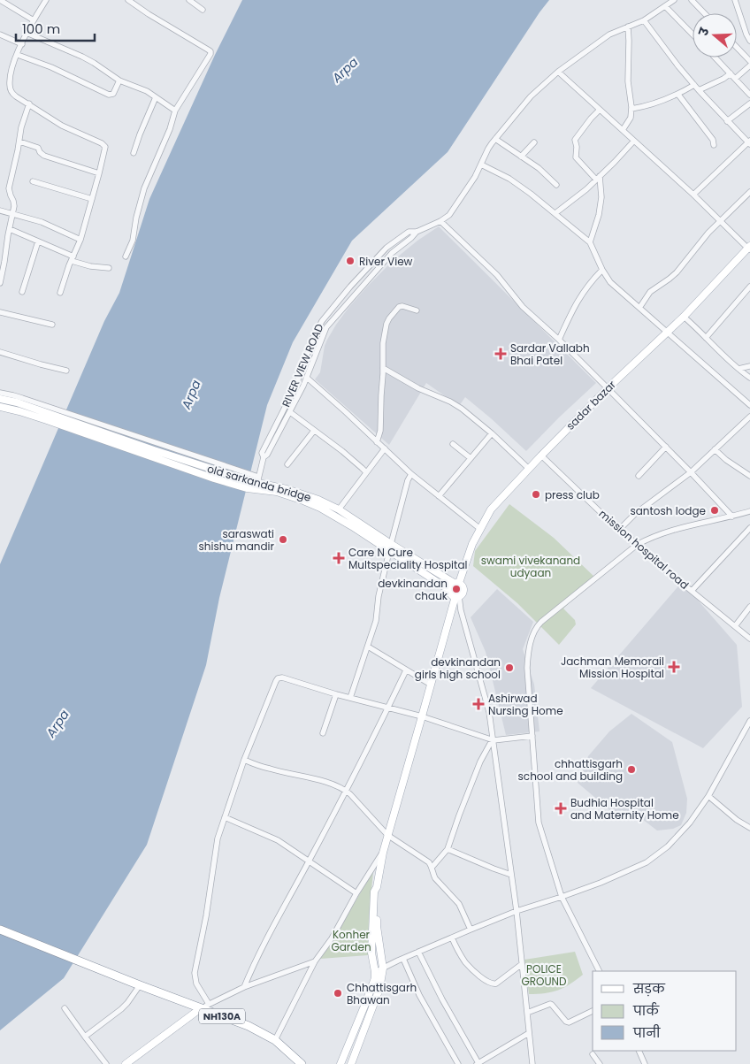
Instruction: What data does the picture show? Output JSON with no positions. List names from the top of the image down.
{
  "streets": {
    "highway": ["NH130A"],
    "main road": ["sadar bazar", "old sarkanda bridge"],
    "street": ["RIVER VIEW ROAD", "mission hospital road"]
  },
  "crossings": [
    ["RIVER VIEW ROAD", "old sarkanda bridge"],
    ["sadar bazar", "old sarkanda bridge"],
    ["sadar bazar", "mission hospital road"]
  ],
  "water": ["Arpa"],
  "parks": ["swami vivekanand udyaan", "Konher Garden", "POLICE GROUND"],
  "places": {
    "other": [
      "River View",
      "press club",
      "santosh lodge",
      "saraswati shishu mandir",
      "devkinandan chauk",
      "devkinandan girls high school",
      "chhattisgarh school and building",
      "Chhattisgarh Bhawan"
    ],
    "health": [
      "Sardar Vallabh Bhai Patel",
      "Care N Cure Multspeciality Hospital",
      "Jachman Memorail Mission Hospital",
      "Ashirwad Nursing Home",
      "Budhia Hospital and Maternity Home"
    ]
  },
  "legend": ["सड़क", "पार्क", "पानी"],
  "scale_bar": "100 m",
  "north": "left"
}
